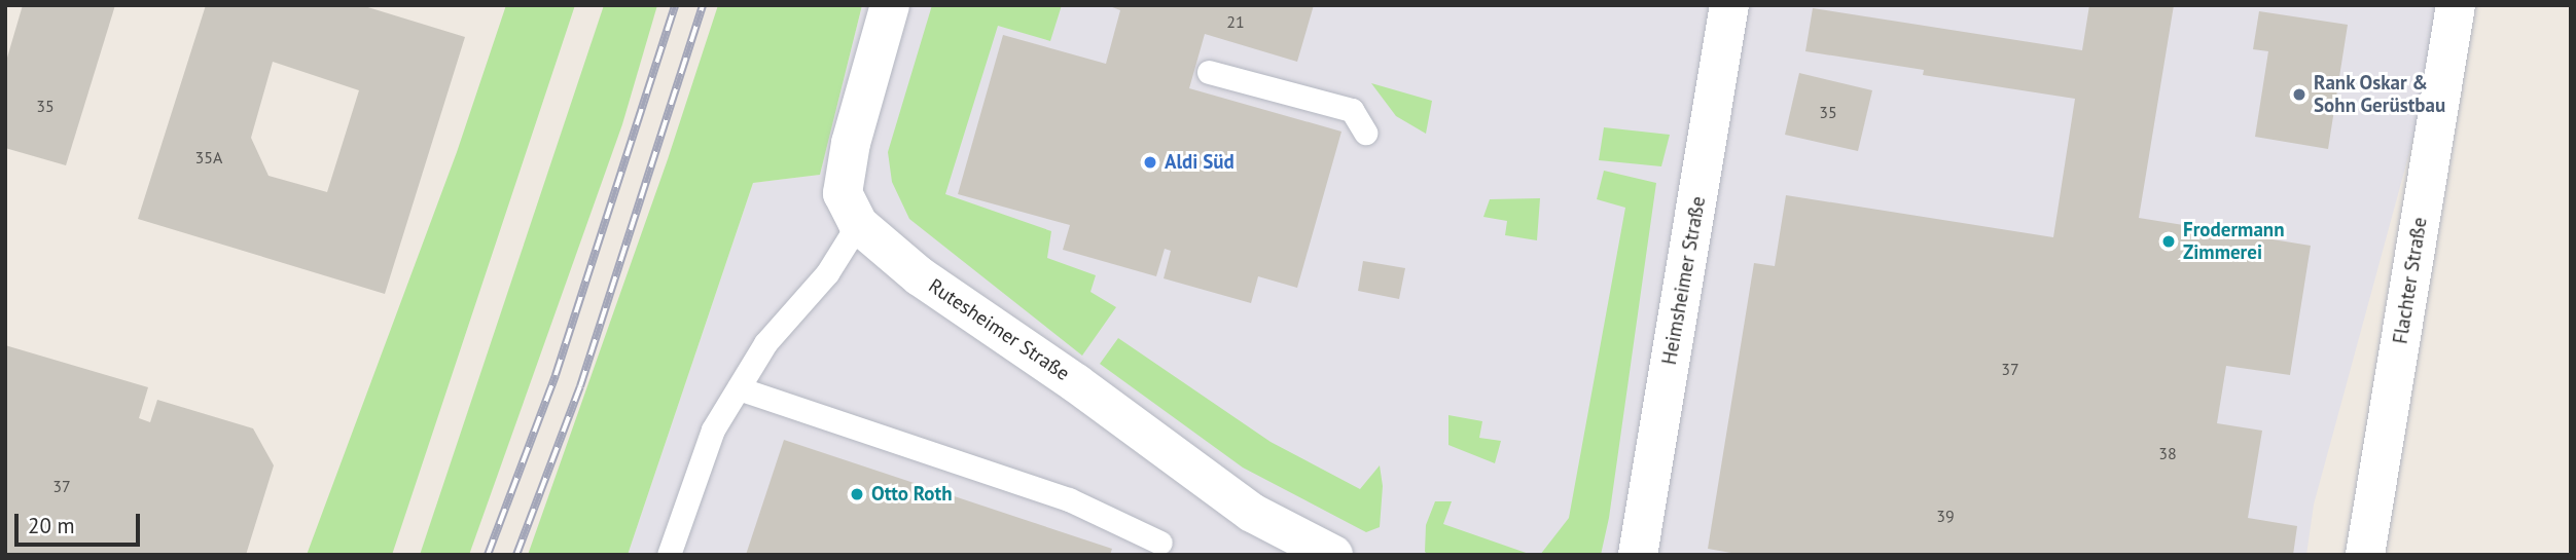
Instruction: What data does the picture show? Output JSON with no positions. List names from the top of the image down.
{
  "streets": {
    "street": ["Heimsheimer Straße", "Flachter Straße", "Rutesheimer Straße"]
  },
  "places": [
    "Rank Oskar & Sohn Gerüstbau",
    "Aldi Süd",
    "Frodermann Zimmerei",
    "Otto Roth"
  ],
  "house_numbers": [
    "21",
    "35",
    "35",
    "35A",
    "37",
    "38",
    "37",
    "39"
  ],
  "scale_bar": "20 m"
}
